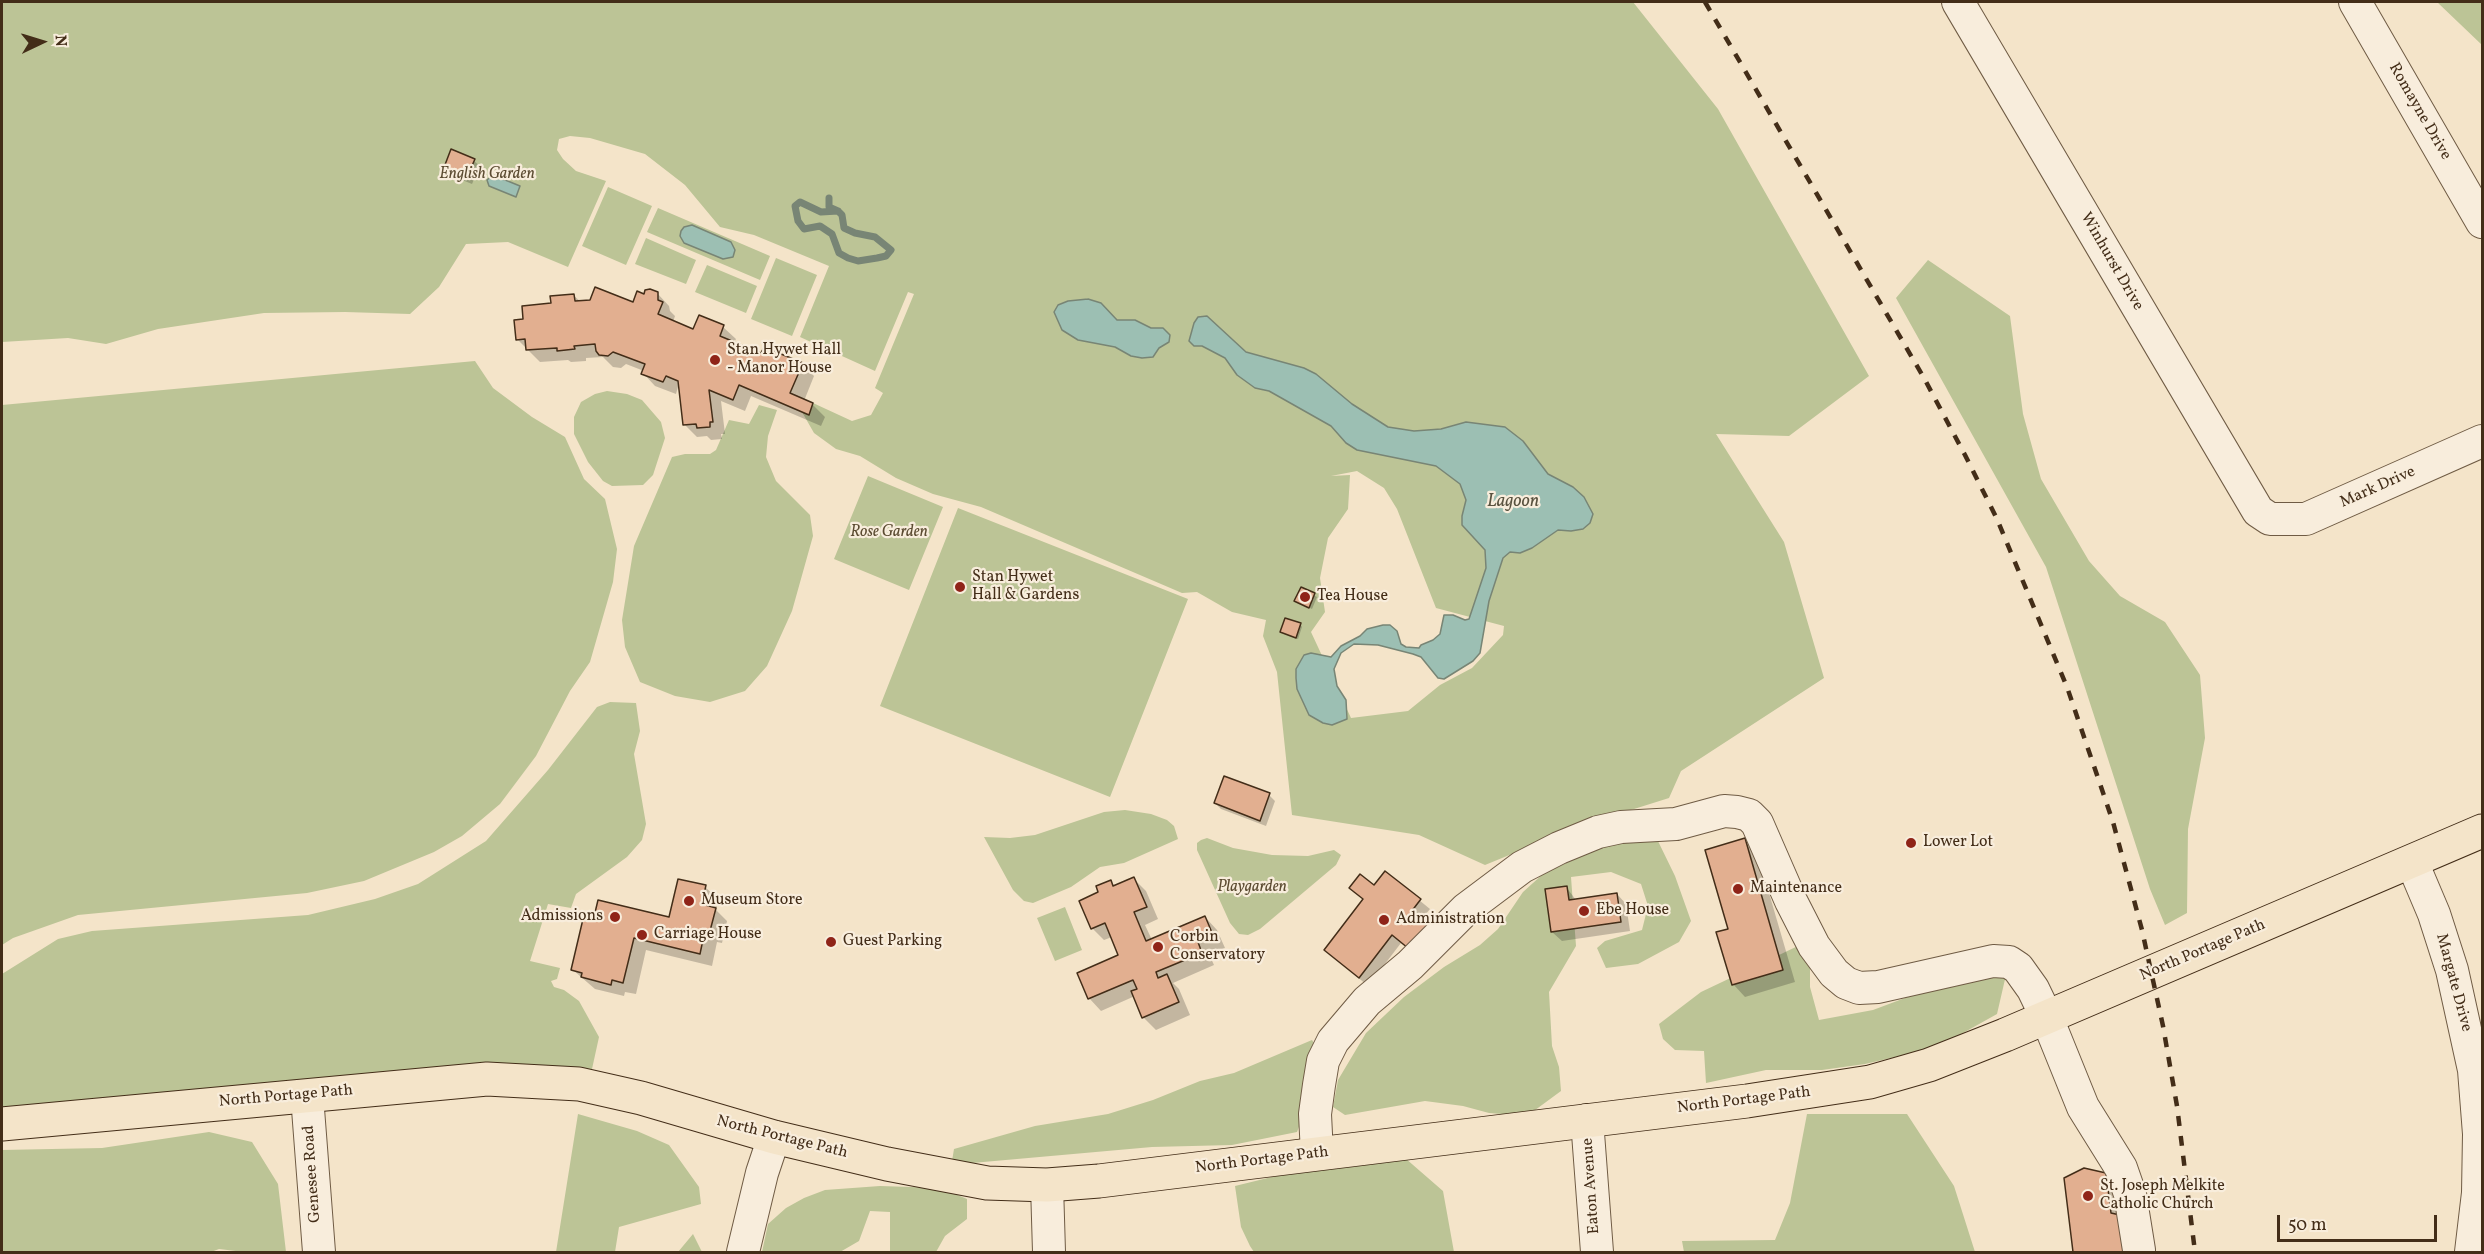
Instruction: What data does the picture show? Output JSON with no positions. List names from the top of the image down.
{
  "streets": {
    "main road": ["North Portage Path"],
    "street": [
      "Romayne Drive",
      "Winhurst Drive",
      "Mark Drive",
      "Margate Drive",
      "Genesee Road",
      "Eaton Avenue"
    ]
  },
  "crossings": [
    ["Winhurst Drive", "Mark Drive"],
    ["North Portage Path", "Margate Drive"],
    ["North Portage Path", "Genesee Road"],
    ["North Portage Path", "Eaton Avenue"]
  ],
  "water": ["Lagoon"],
  "parks": ["English Garden", "Rose Garden", "Playgarden"],
  "places": [
    "Stan Hywet Hall - Manor House",
    "Stan Hywet Hall & Gardens",
    "Tea House",
    "Lower Lot",
    "Maintenance",
    "Museum Store",
    "Ebe House",
    "Admissions",
    "Administration",
    "Carriage House",
    "Guest Parking",
    "Corbin Conservatory",
    "St. Joseph Melkite Catholic Church"
  ],
  "scale_bar": "50 m",
  "north": "right"
}
